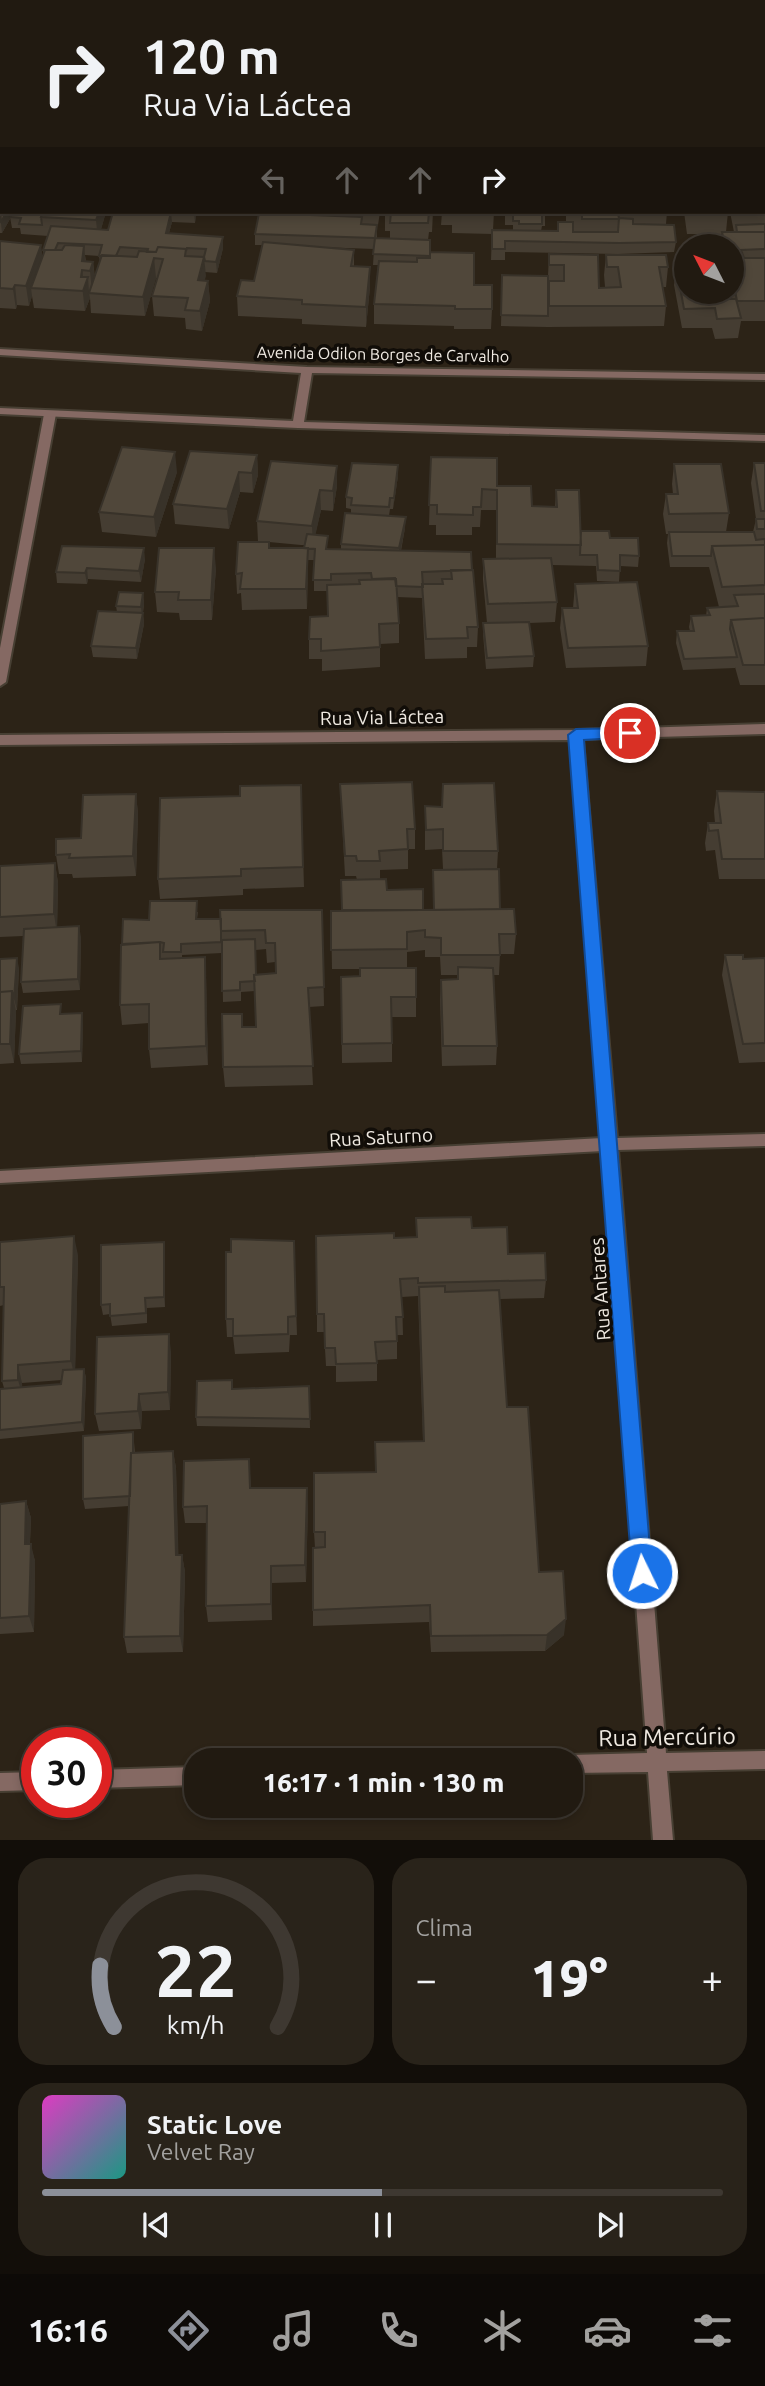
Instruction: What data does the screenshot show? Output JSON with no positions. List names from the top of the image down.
{
  "streets": {
    "street": [
      "Avenida Odilon Borges de Carvalho",
      "Rua Via Láctea",
      "Rua Saturno",
      "Rua Antares",
      "Rua Mercúrio"
    ]
  },
  "crossings": [
    ["Rua Via Láctea", "Rua Antares"],
    ["Rua Saturno", "Rua Antares"],
    ["Rua Antares", "Rua Mercúrio"]
  ],
  "north": "top left",
  "page": {
    "turn": ["120 m", "Rua Via Láctea"],
    "limit": "30",
    "trip": "16:17 · 1 min · 130 m",
    "tile": "Clima",
    "heat": ["−", "19°", "+"],
    "song": ["Static Love", "Velvet Ray"],
    "tabs": "16:16",
    "gauge": ["22", "km/h"]
  }
}
